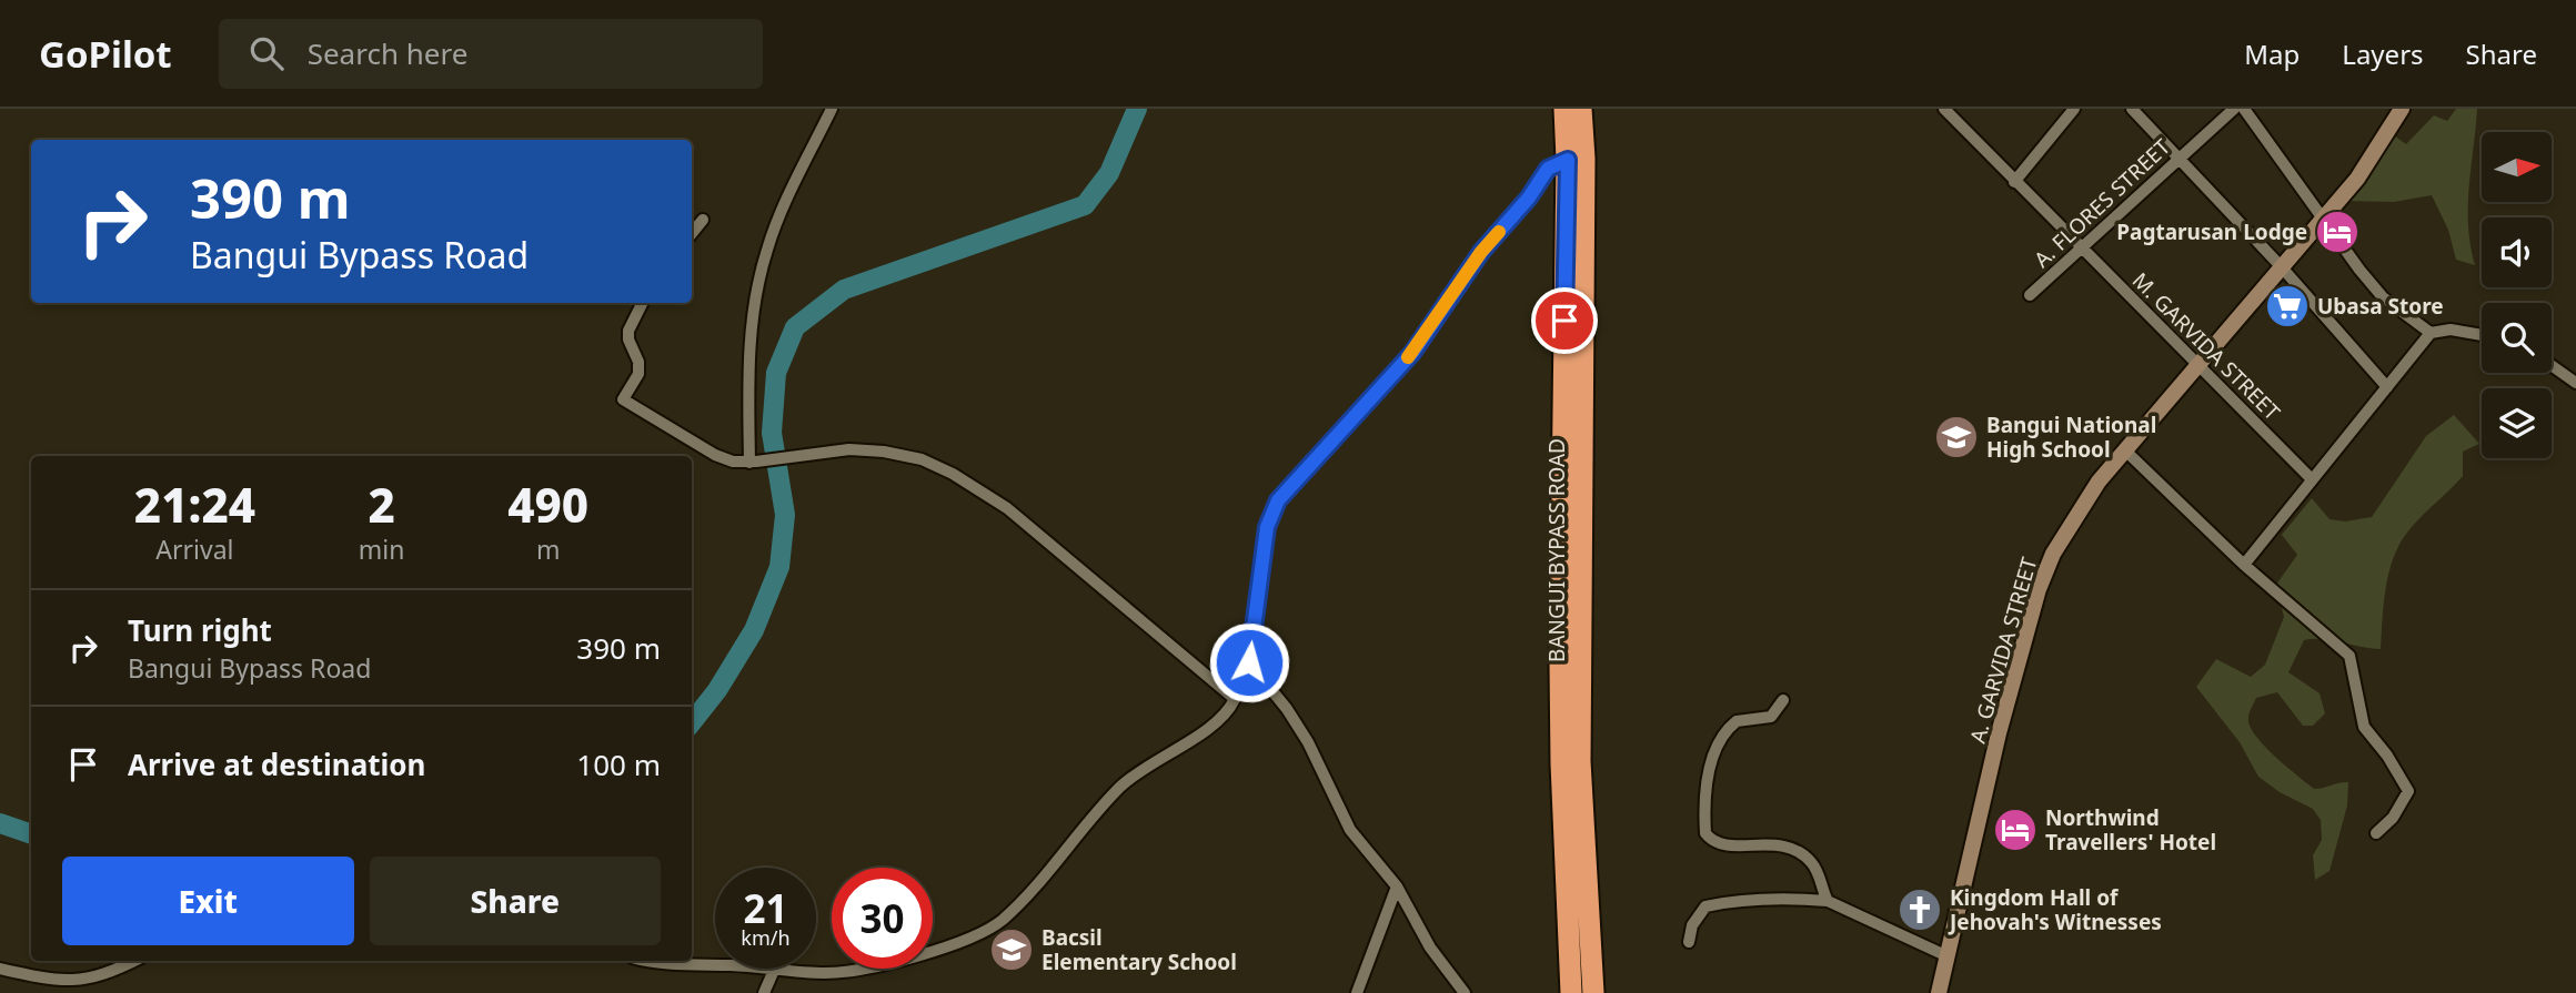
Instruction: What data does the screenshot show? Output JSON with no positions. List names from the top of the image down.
{
  "streets": {
    "highway": ["BANGUI BYPASS ROAD"],
    "main road": ["A. GARVIDA STREET"],
    "street": ["A. FLORES STREET", "M. GARVIDA STREET"]
  },
  "crossings": [
    ["A. FLORES STREET", "M. GARVIDA STREET"],
    ["M. GARVIDA STREET", "A. GARVIDA STREET"]
  ],
  "places": {
    "hotel": ["Pagtarusan Lodge", "Northwind Travellers' Hotel"],
    "supermarket": ["Ubasa Store"],
    "school or university": ["Bangui National High School", "Bacsil Elementary School"],
    "church": ["Kingdom Hall of Jehovah's Witnesses"]
  },
  "north": "right",
  "page": {
    "header": "GoPilot",
    "search": "Search here",
    "nav": ["Map", "Layers", "Share"],
    "turn": ["390 m", "Bangui Bypass Road"],
    "eta": [
      "21:24",
      "Arrival",
      "2",
      "min",
      "490",
      "m"
    ],
    "list": [
      {
        "name": "Turn right",
        "note": "Bangui Bypass Road",
        "value": "390 m"
      },
      {
        "name": "Arrive at destination",
        "value": "100 m"
      }
    ],
    "buttons": ["Exit", "Share"],
    "speed": "21 km/h",
    "limit": "30"
  }
}
